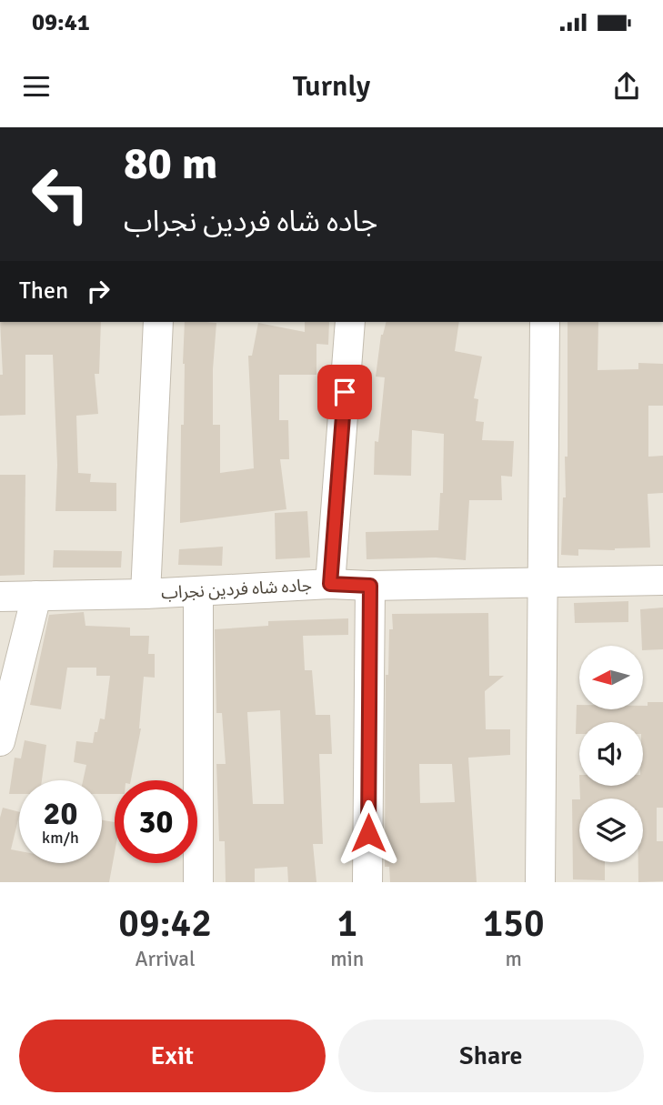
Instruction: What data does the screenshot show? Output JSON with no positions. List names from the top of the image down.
{
  "streets": {
    "street": ["جاده شاه فردین نجراب"]
  },
  "north": "left",
  "page": {
    "status": "09:41",
    "header": "Turnly",
    "turn": ["80 m", "جاده شاه فردین نجراب"],
    "then": "Then",
    "speed": "20 km/h",
    "limit": "30",
    "eta": [
      "09:42",
      "Arrival",
      "1",
      "min",
      "150",
      "m"
    ],
    "buttons": ["Exit", "Share"]
  }
}
